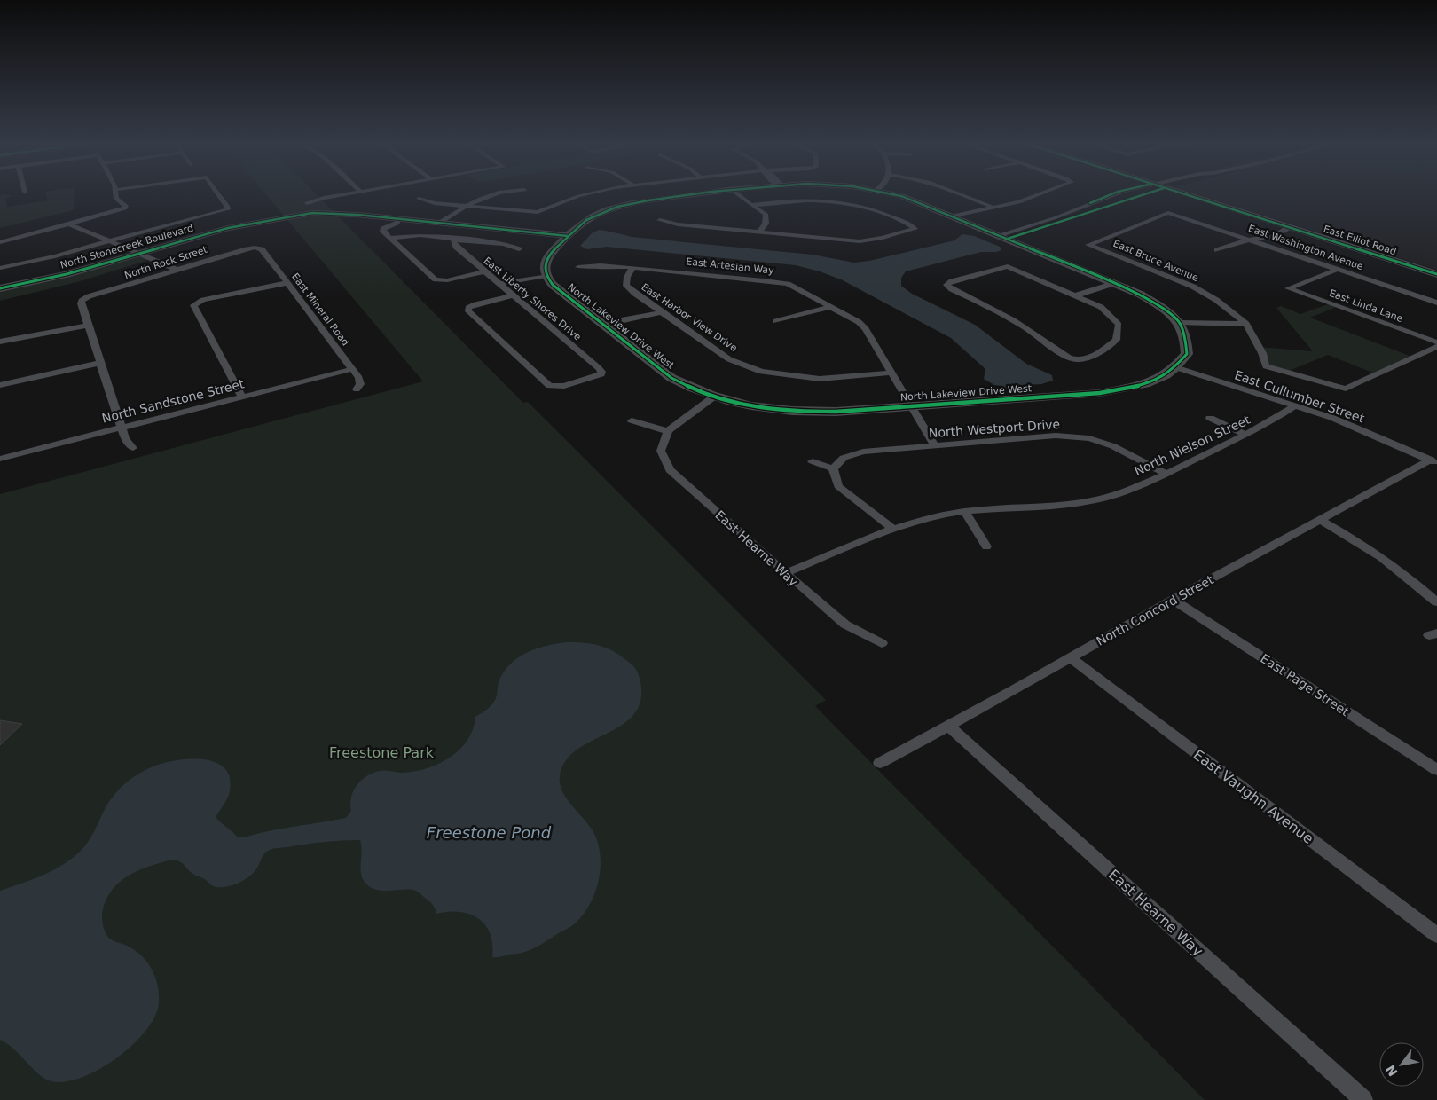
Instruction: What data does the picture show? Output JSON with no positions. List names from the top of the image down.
{
  "streets": {
    "street": [
      "East Elliot Road",
      "North Stonecreek Boulevard",
      "East Washington Avenue",
      "East Bruce Avenue",
      "North Rock Street",
      "East Artesian Way",
      "East Liberty Shores Drive",
      "East Linda Lane",
      "East Mineral Road",
      "East Harbor View Drive",
      "North Lakeview Drive West",
      "East Cullumber Street",
      "North Sandstone Street",
      "North Westport Drive",
      "North Nielson Street",
      "East Hearne Way",
      "North Concord Street",
      "East Page Street",
      "East Vaughn Avenue"
    ]
  },
  "crossings": [
    ["East Washington Avenue", "East Bruce Avenue"],
    ["East Washington Avenue", "East Linda Lane"],
    ["North Rock Street", "East Mineral Road"],
    ["East Artesian Way", "East Harbor View Drive"],
    ["East Artesian Way", "North Lakeview Drive West"],
    ["East Artesian Way", "North Westport Drive"],
    ["East Mineral Road", "North Sandstone Street"],
    ["North Lakeview Drive West", "East Cullumber Street"],
    ["East Cullumber Street", "North Nielson Street"],
    ["East Cullumber Street", "North Concord Street"],
    ["North Westport Drive", "North Nielson Street"],
    ["North Nielson Street", "East Hearne Way"],
    ["East Hearne Way", "North Concord Street"],
    ["North Concord Street", "East Page Street"],
    ["North Concord Street", "East Vaughn Avenue"]
  ],
  "water": ["Freestone Pond"],
  "parks": ["Freestone Park"],
  "north": "bottom left"
}
